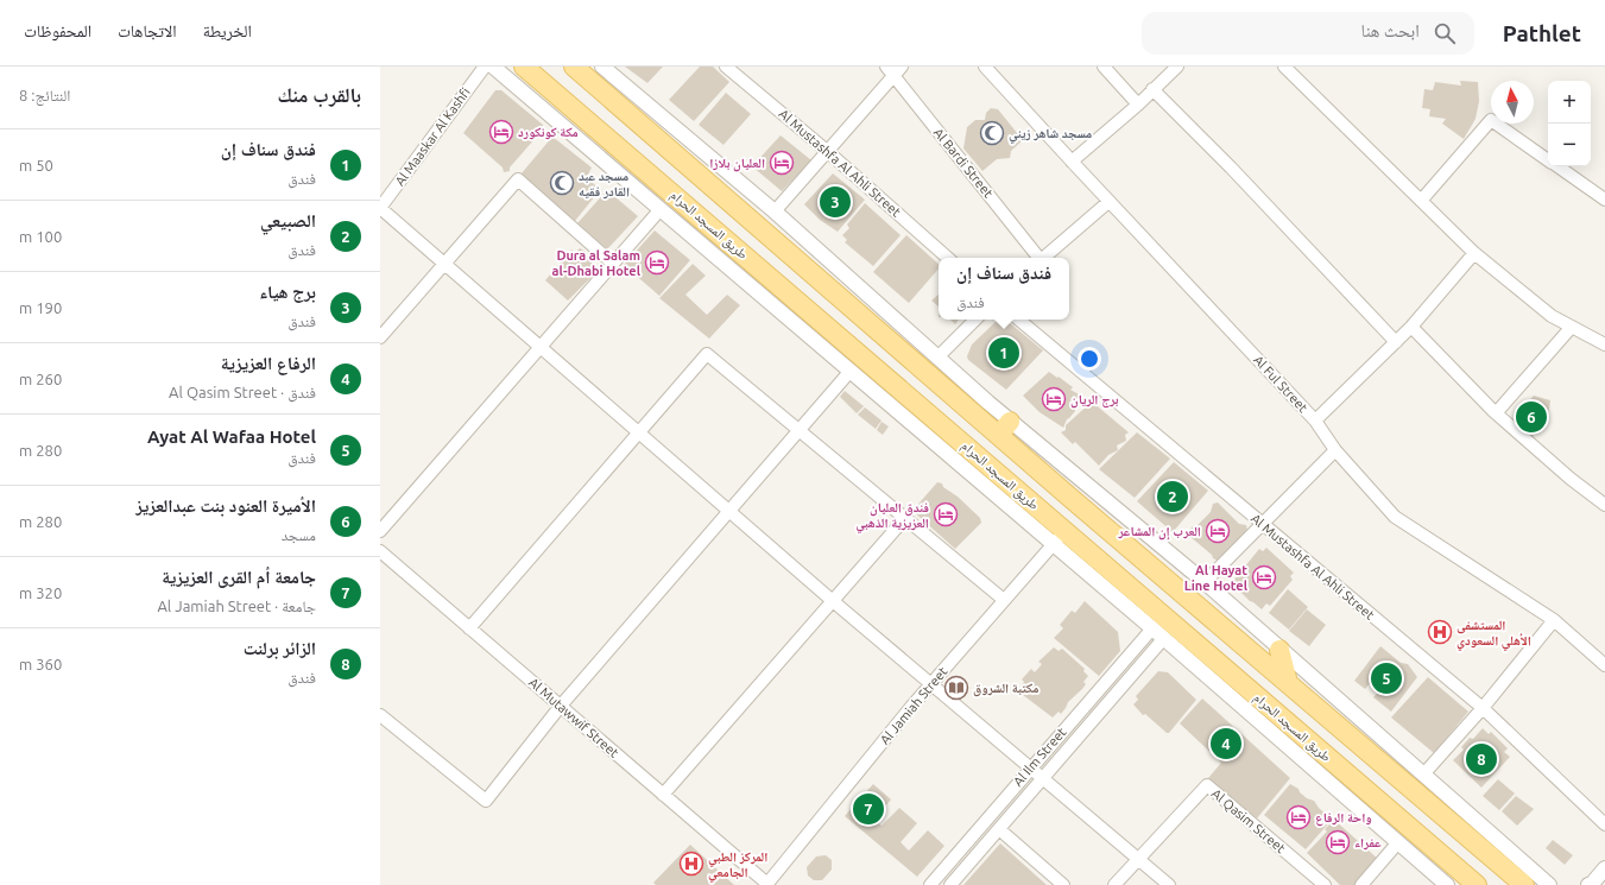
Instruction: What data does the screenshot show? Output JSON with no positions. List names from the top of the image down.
{
  "streets": {
    "main road": ["طريق المسجد الحرام"],
    "street": [
      "Al Maaskar Al Kashfi",
      "Al Mustashfa Al Ahli Street",
      "Al Bardi Street",
      "Al Ful Street",
      "Al Jamiah Street",
      "Al Mutawwif Street",
      "Al Ilm Street",
      "Al Qasim Street"
    ]
  },
  "crossings": [
    ["طريق المسجد الحرام", "Al Jamiah Street"],
    ["Al Jamiah Street", "Al Mutawwif Street"]
  ],
  "places": {
    "hotel": [
      "مكة كونكورد",
      "العليان بلازا",
      "Dura al Salam al-Dhabi Hotel",
      "برج الريان",
      "فندق العليان العزيزية الذهبي",
      "العرب إن المشاعر",
      "Al Hayat Line Hotel",
      "واحة الرفاع",
      "عفراء"
    ],
    "mosque": ["مسجد شاهر زيني", "مسجد عبد القادر فقيه"],
    "hospital": ["المستشفى الأهلي السعودي", "المركز الطبي الجامعي"],
    "library": ["مكتبة الشروق"]
  },
  "north": "top",
  "page": {
    "header": "Pathlet",
    "search": "ابحث هنا",
    "nav": ["الخريطة", "الاتجاهات", "المحفوظات"],
    "heading": ["بالقرب منك", "النتائج: 8"],
    "map_buttons": ["+", "−"],
    "list": [
      {
        "mark": "1",
        "name": "فندق سناف إن",
        "note": "فندق",
        "value": "50 m"
      },
      {
        "mark": "2",
        "name": "الصبيعي",
        "note": "فندق",
        "value": "100 m"
      },
      {
        "mark": "3",
        "name": "برج هياء",
        "note": "فندق",
        "value": "190 m"
      },
      {
        "mark": "4",
        "name": "الرفاع العزيزية",
        "note": "فندق · Al Qasim Street",
        "value": "260 m"
      },
      {
        "mark": "5",
        "name": "Ayat Al Wafaa Hotel",
        "note": "فندق",
        "value": "280 m"
      },
      {
        "mark": "6",
        "name": "الأميرة العنود بنت عبدالعزيز",
        "note": "مسجد",
        "value": "280 m"
      },
      {
        "mark": "7",
        "name": "جامعة أم القرى العزيزية",
        "note": "جامعة · Al Jamiah Street",
        "value": "320 m"
      },
      {
        "mark": "8",
        "name": "الزائر برلنت",
        "note": "فندق",
        "value": "360 m"
      }
    ],
    "pins": [
      "3",
      "1",
      "6",
      "2",
      "5",
      "4",
      "8",
      "7"
    ],
    "popup": ["فندق سناف إن", "فندق"]
  }
}
